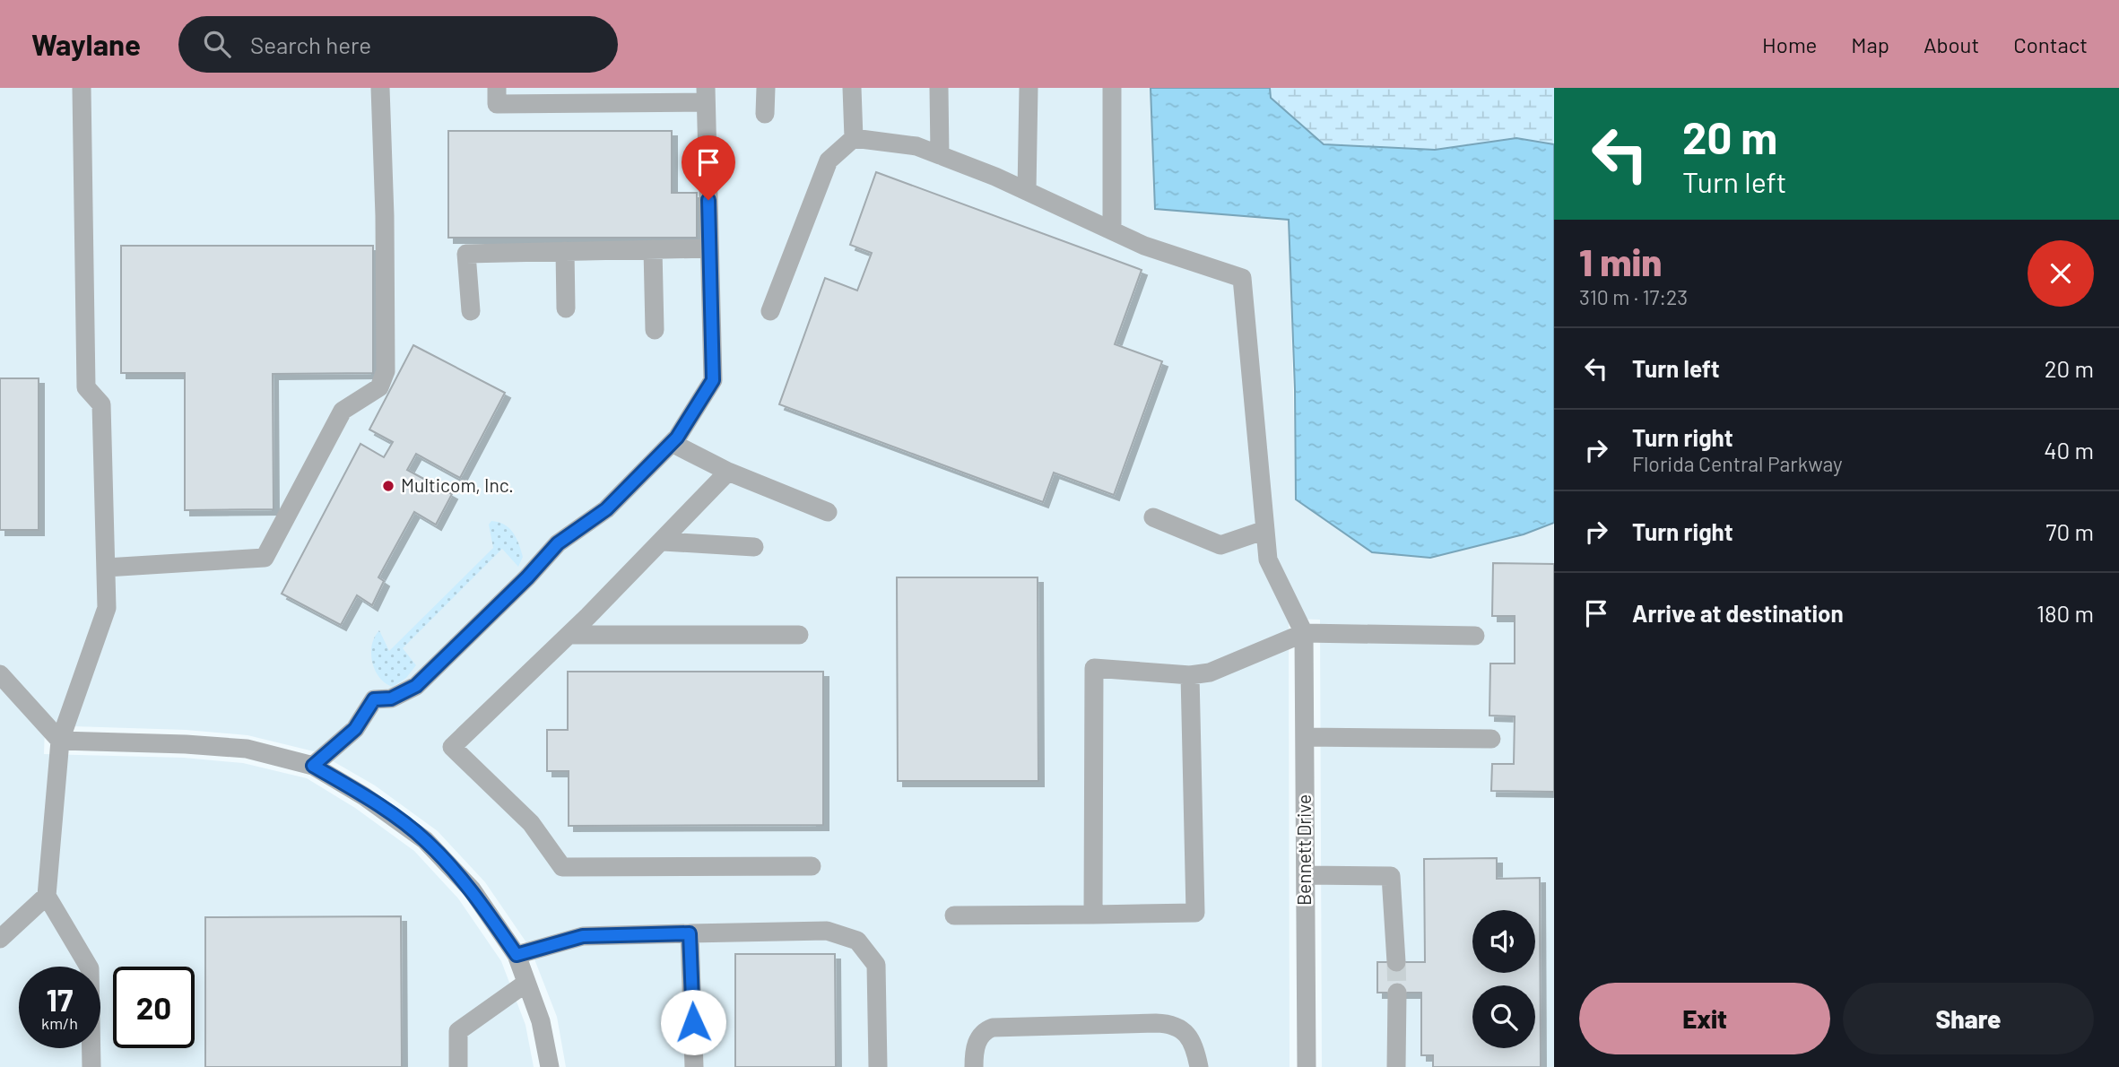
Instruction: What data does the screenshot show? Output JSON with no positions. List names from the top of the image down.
{
  "streets": {
    "street": ["Bennett Drive"]
  },
  "places": ["Multicom, Inc."],
  "page": {
    "header": "Waylane",
    "search": "Search here",
    "nav": [
      "Home",
      "Map",
      "About",
      "Contact"
    ],
    "turn": ["20 m", "Turn left"],
    "heading": ["1 min", "310 m · 17:23"],
    "list": [
      {
        "name": "Turn left",
        "value": "20 m"
      },
      {
        "name": "Turn right",
        "note": "Florida Central Parkway",
        "value": "40 m"
      },
      {
        "name": "Turn right",
        "value": "70 m"
      },
      {
        "name": "Arrive at destination",
        "value": "180 m"
      }
    ],
    "speed": "17 km/h",
    "limit": "20",
    "buttons": ["Exit", "Share"]
  }
}
